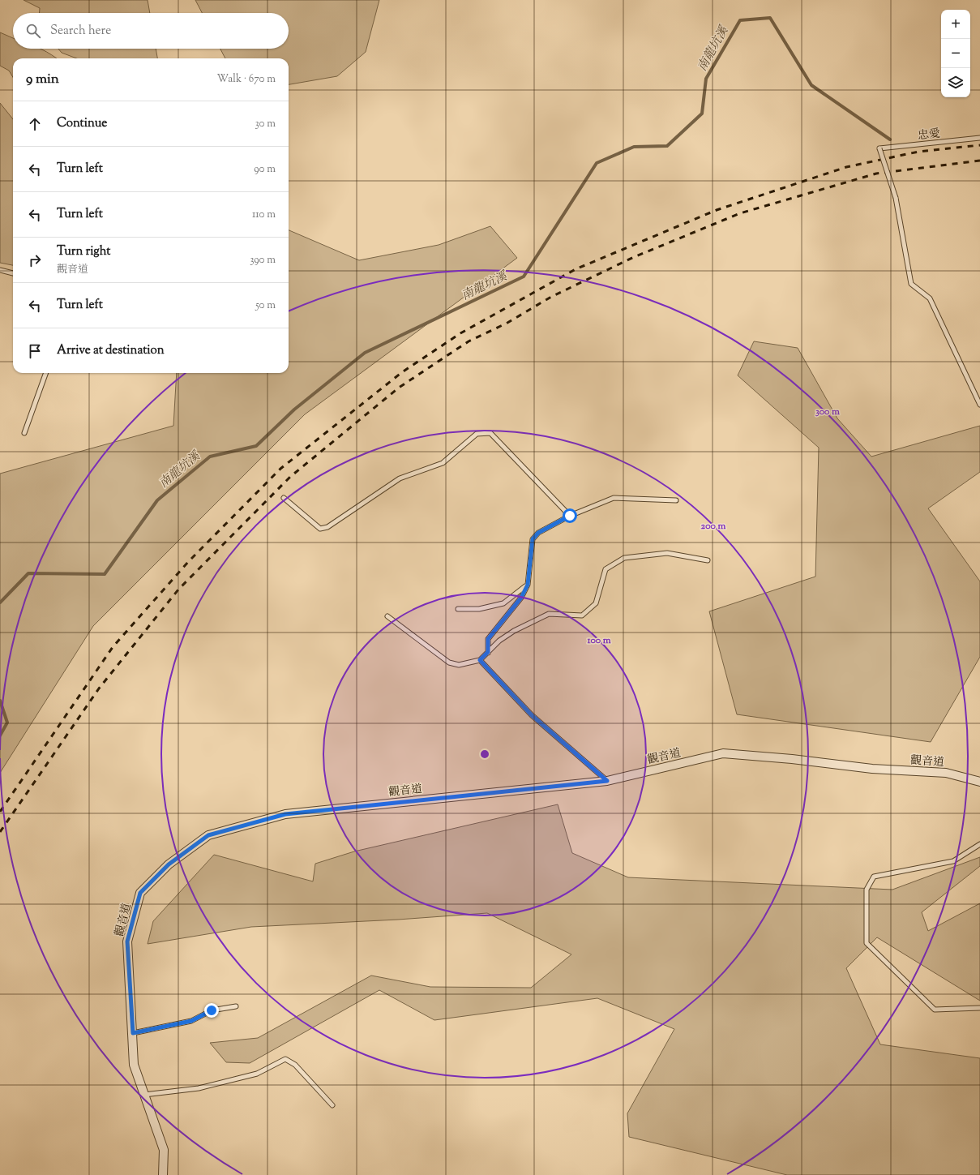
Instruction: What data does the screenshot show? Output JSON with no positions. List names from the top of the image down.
{
  "streets": {
    "street": ["觀音道"],
    "lane": ["忠愛"]
  },
  "water": ["南龍坑溪"],
  "page": {
    "map_buttons": ["+", "−"],
    "search": "Search here",
    "heading": ["9 min", "Walk · 670 m"],
    "list": [
      ["Continue", "30 m"],
      ["Turn left", "90 m"],
      ["Turn left", "110 m"],
      ["Turn right", "觀音道", "390 m"],
      ["Turn left", "50 m"],
      "Arrive at destination"
    ]
  },
  "rings": ["300 m", "200 m", "100 m"]
}
